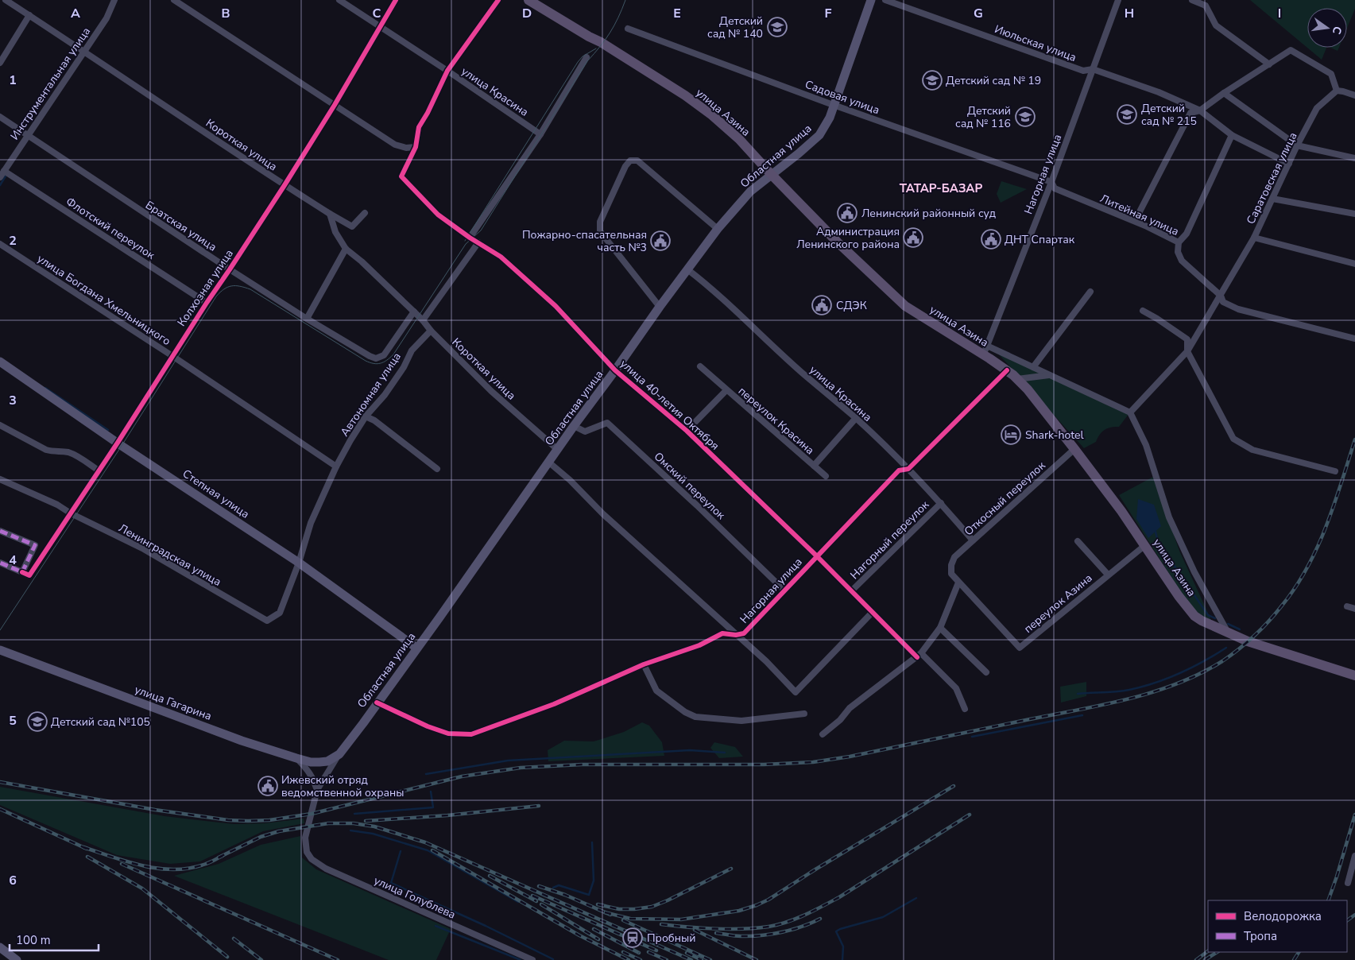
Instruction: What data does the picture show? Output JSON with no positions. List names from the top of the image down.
{
  "streets": {
    "main road": [
      "улица Азина",
      "Областная улица",
      "Степная улица",
      "улица Гагарина"
    ],
    "street": [
      "Июльская улица",
      "Инструментальная улица",
      "улица Красина",
      "Садовая улица",
      "Короткая улица",
      "Нагорная улица",
      "Саратовская улица",
      "Литейная улица",
      "Братская улица",
      "Флотский переулок",
      "Колхозная улица",
      "улица Богдана Хмельницкого",
      "Автономная улица",
      "улица 40-летия Октября",
      "переулок Красина",
      "Омский переулок",
      "Откосный переулок",
      "Нагорный переулок",
      "Ленинградская улица",
      "переулок Азина",
      "улица Голублева"
    ]
  },
  "crossings": [
    ["Июльская улица", "Нагорная улица"],
    ["Июльская улица", "Саратовская улица"],
    ["Инструментальная улица", "Короткая улица"],
    ["Инструментальная улица", "Братская улица"],
    ["Инструментальная улица", "Флотский переулок"],
    ["улица Красина", "Областная улица"],
    ["улица Красина", "Нагорная улица"],
    ["улица Красина", "Колхозная улица"],
    ["улица Красина", "переулок Красина"],
    ["улица Красина", "Откосный переулок"],
    ["улица Красина", "Нагорный переулок"],
    ["Садовая улица", "Областная улица"],
    ["Садовая улица", "Нагорная улица"],
    ["Садовая улица", "Литейная улица"],
    ["улица Азина", "Областная улица"],
    ["улица Азина", "Нагорная улица"],
    ["улица Азина", "Откосный переулок"],
    ["улица Азина", "переулок Азина"],
    ["Короткая улица", "Областная улица"],
    ["Короткая улица", "Колхозная улица"],
    ["Короткая улица", "Автономная улица"],
    ["Областная улица", "Нагорная улица"],
    ["Областная улица", "улица 40-летия Октября"],
    ["Областная улица", "Омский переулок"],
    ["Областная улица", "Степная улица"],
    ["Областная улица", "улица Гагарина"],
    ["Нагорная улица", "Литейная улица"],
    ["Нагорная улица", "улица 40-летия Октября"],
    ["Нагорная улица", "Омский переулок"],
    ["Саратовская улица", "Литейная улица"],
    ["Братская улица", "Колхозная улица"],
    ["Братская улица", "Автономная улица"],
    ["Флотский переулок", "Колхозная улица"],
    ["Колхозная улица", "улица Богдана Хмельницкого"],
    ["Колхозная улица", "Степная улица"],
    ["Колхозная улица", "Ленинградская улица"],
    ["улица Богдана Хмельницкого", "Автономная улица"],
    ["Автономная улица", "Степная улица"],
    ["Автономная улица", "Ленинградская улица"],
    ["улица 40-летия Октября", "переулок Красина"],
    ["улица 40-летия Октября", "Нагорный переулок"],
    ["Степная улица", "Ленинградская улица"],
    ["Откосный переулок", "переулок Азина"]
  ],
  "districts": ["ТАТАР-БАЗАР"],
  "places": {
    "school or university": [
      "Детский сад № 140",
      "Детский сад № 19",
      "Детский сад № 215",
      "Детский сад № 116",
      "Детский сад №105"
    ],
    "public building": [
      "Ленинский районный суд",
      "Администрация Ленинского района",
      "ДНТ Спартак",
      "Пожарно-спасательная часть №3",
      "СДЭК",
      "Ижевский отряд ведомственной охраны"
    ],
    "hotel": ["Shark-hotel"],
    "station": ["Пробный"]
  },
  "legend": ["Велодорожка", "Тропа"],
  "scale_bar": "100 m",
  "north": "right",
  "grid": {
    "columns": [
      "A",
      "B",
      "C",
      "D",
      "E",
      "F",
      "G",
      "H",
      "I"
    ],
    "rows": [
      "1",
      "2",
      "3",
      "4",
      "5",
      "6"
    ]
  }
}
